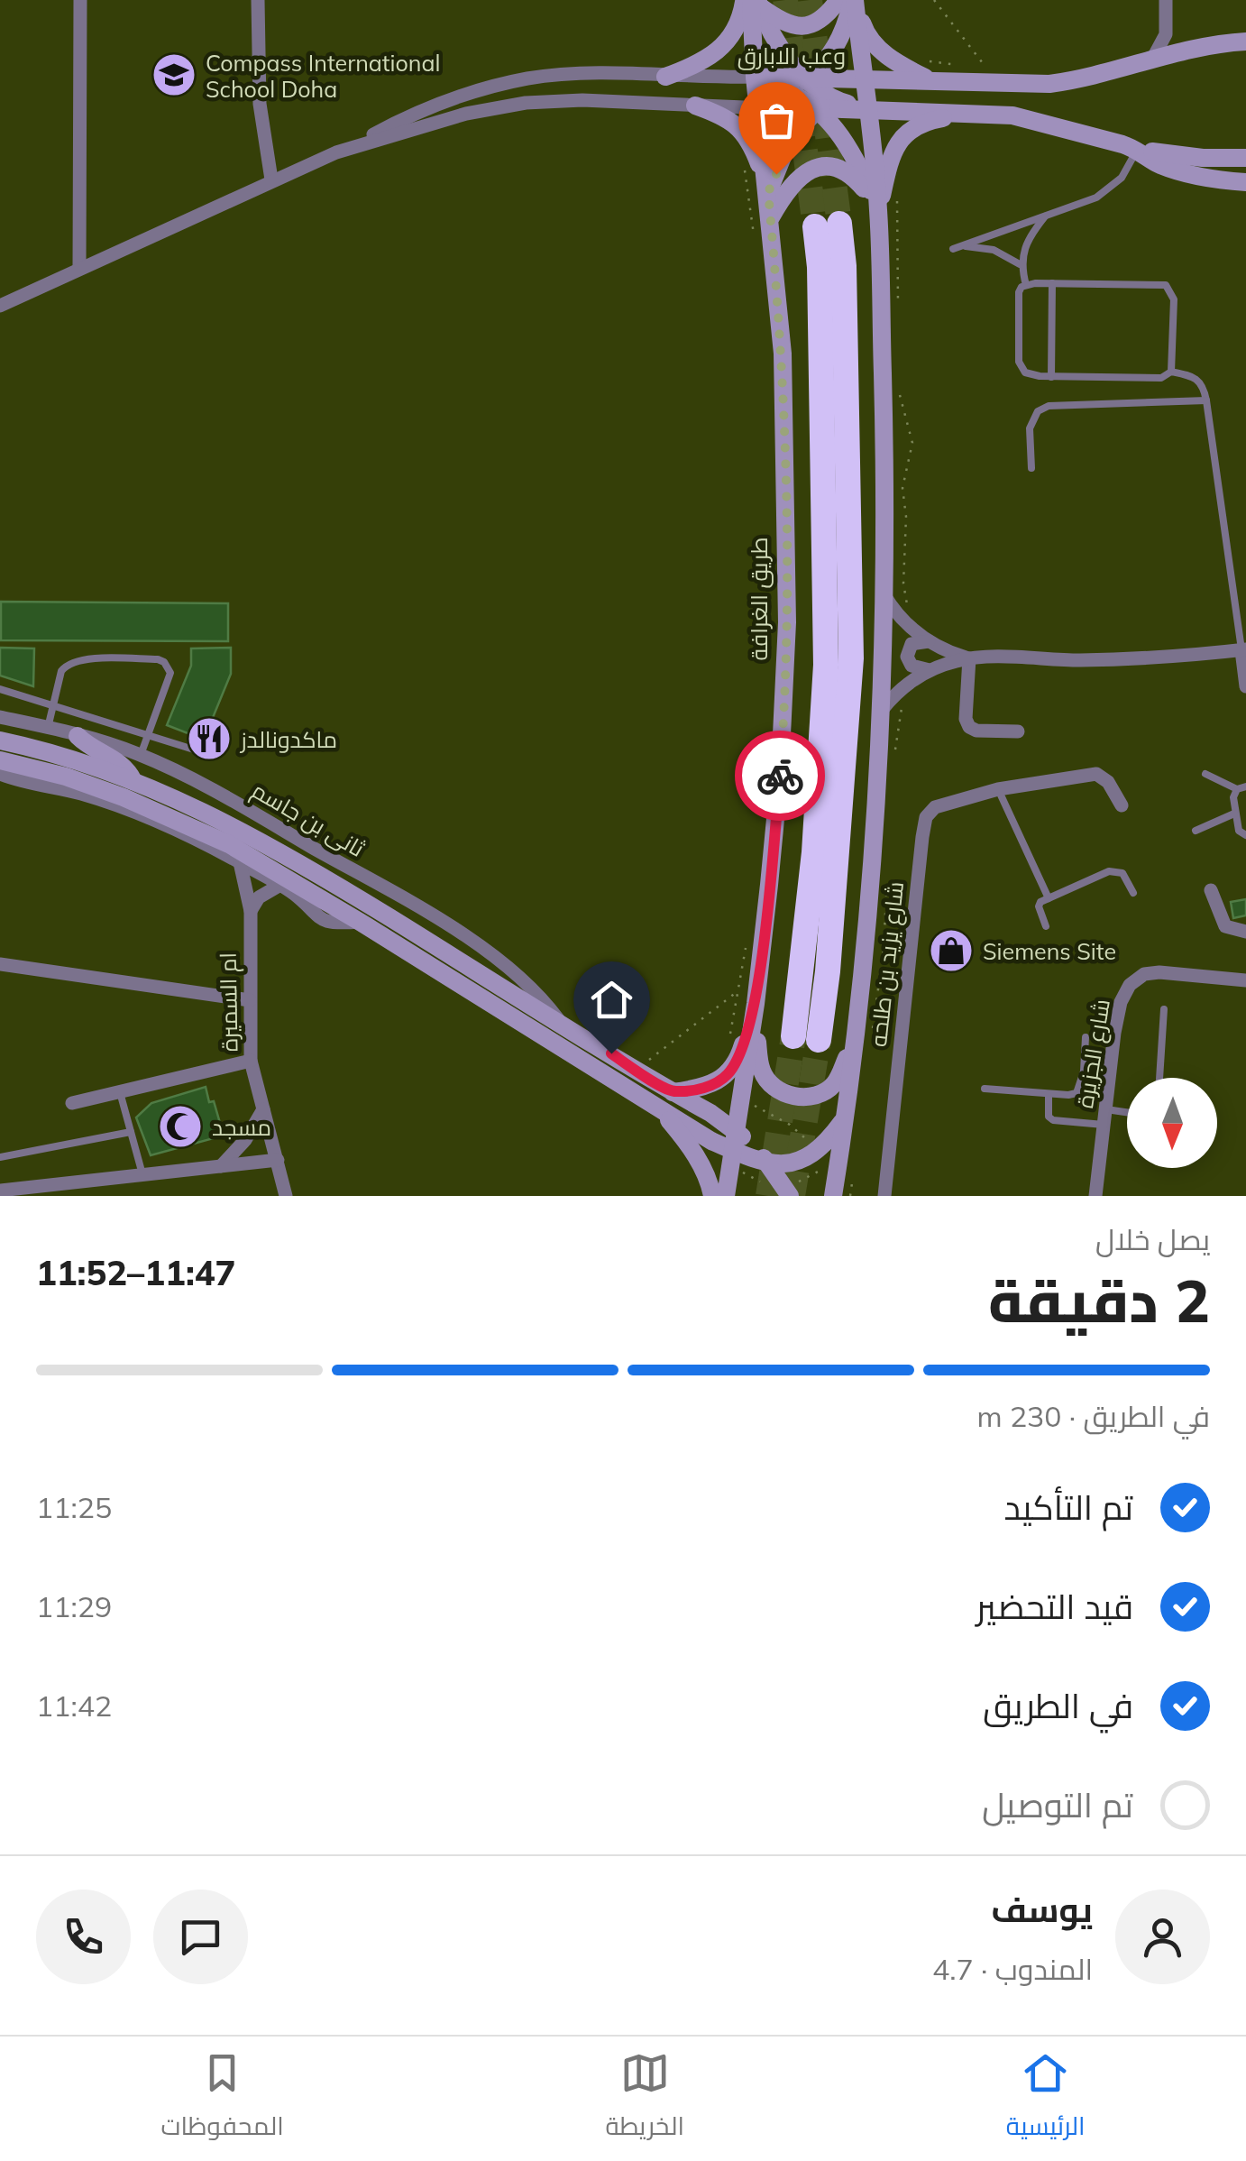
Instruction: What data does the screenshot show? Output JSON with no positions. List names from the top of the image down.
{
  "streets": {
    "main road": ["وعب الابارق", "طريق الغرافة", "ثانى بن جاسم"],
    "street": ["شارع يزيد بن طلحه", "ام السميرة", "شارع الجزيرة"]
  },
  "crossings": [
    ["وعب الابارق", "طريق الغرافة"],
    ["طريق الغرافة", "ثانى بن جاسم"]
  ],
  "places": {
    "school or university": ["Compass International School Doha"],
    "restaurant": ["ماكدونالدز"],
    "shop": ["Siemens Site"],
    "mosque": ["مسجد"]
  },
  "north": "bottom",
  "page": {
    "heading": ["2 دقيقة", "يصل خلال", "11:47–11:52"],
    "panel": ["يوسف", "المندوب · 4.7"],
    "bar": "في الطريق · 230 m",
    "list": [
      ["تم التأكيد", "11:25"],
      ["قيد التحضير", "11:29"],
      ["في الطريق", "11:42"],
      "تم التوصيل"
    ],
    "tabs": ["الرئيسية", "الخريطة", "المحفوظات"]
  }
}
